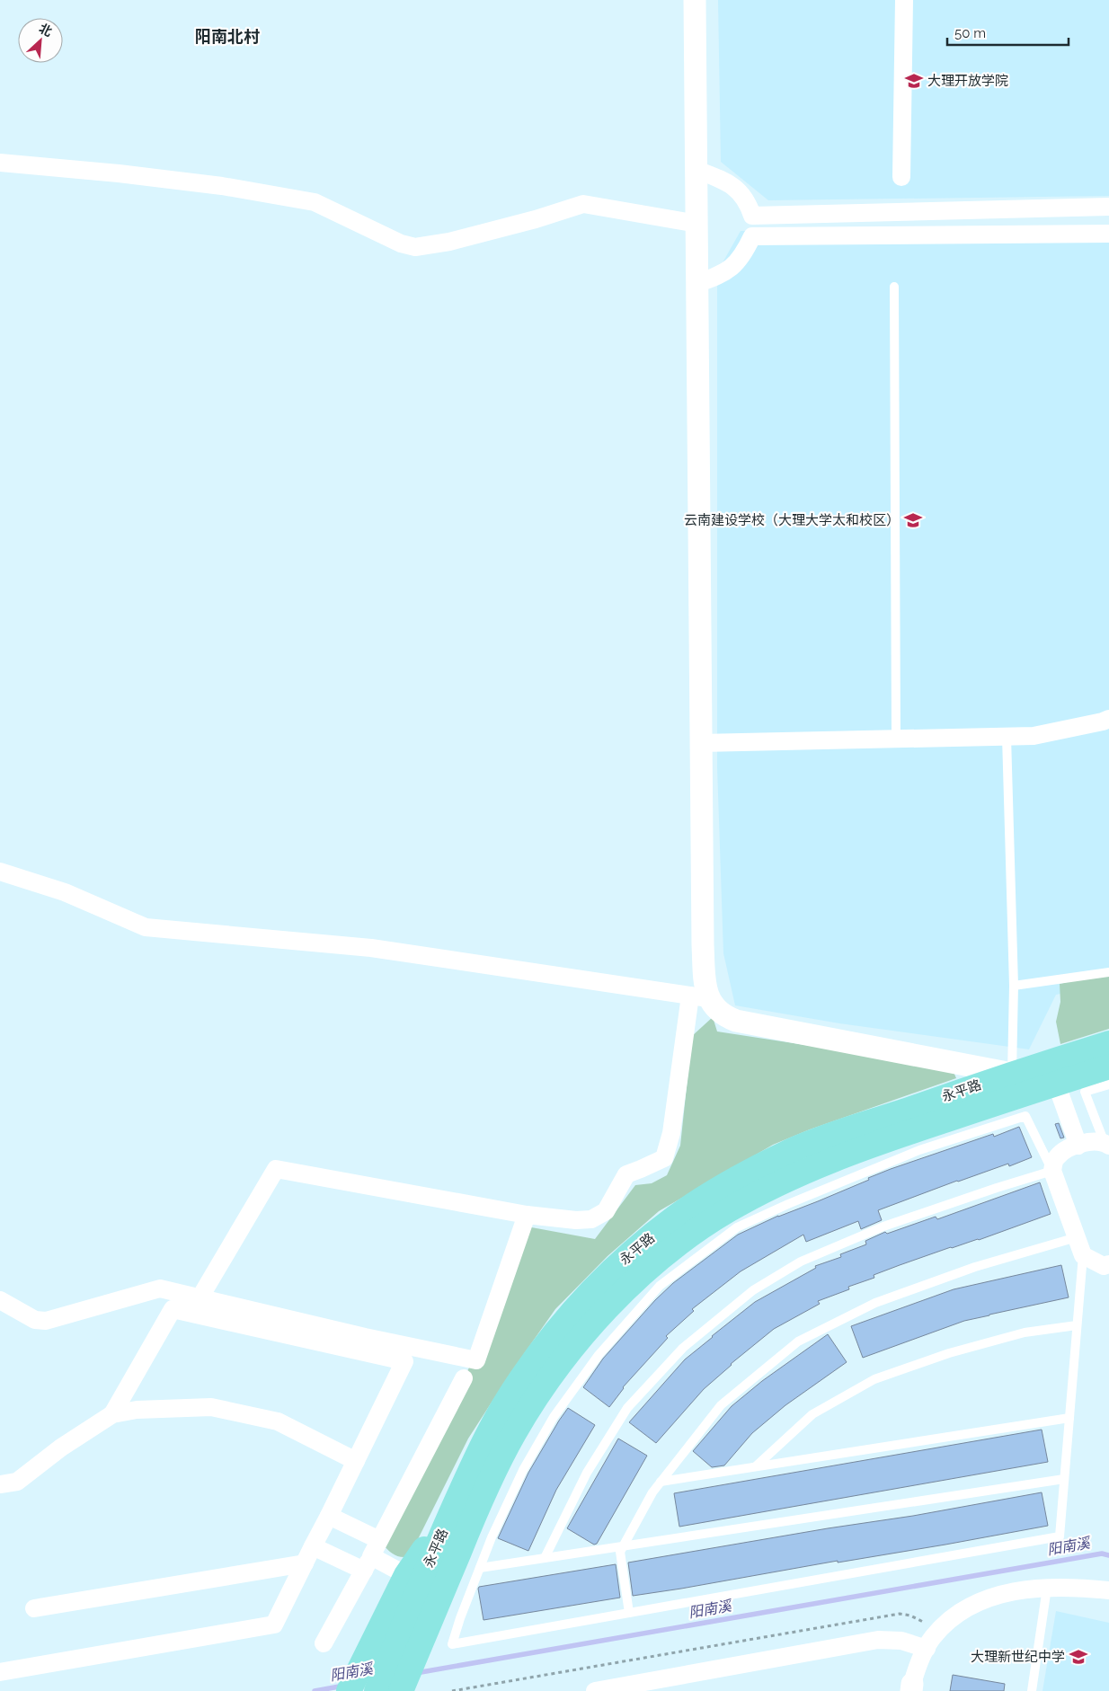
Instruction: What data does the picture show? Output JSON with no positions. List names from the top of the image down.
{
  "streets": {
    "main road": ["永平路"]
  },
  "districts": ["阳南北村"],
  "water": ["阳南溪"],
  "places": {
    "school or university": ["大理开放学院", "云南建设学校（大理大学太和校区）", "大理新世纪中学"]
  },
  "scale_bar": "50 m",
  "north": "top right"
}
